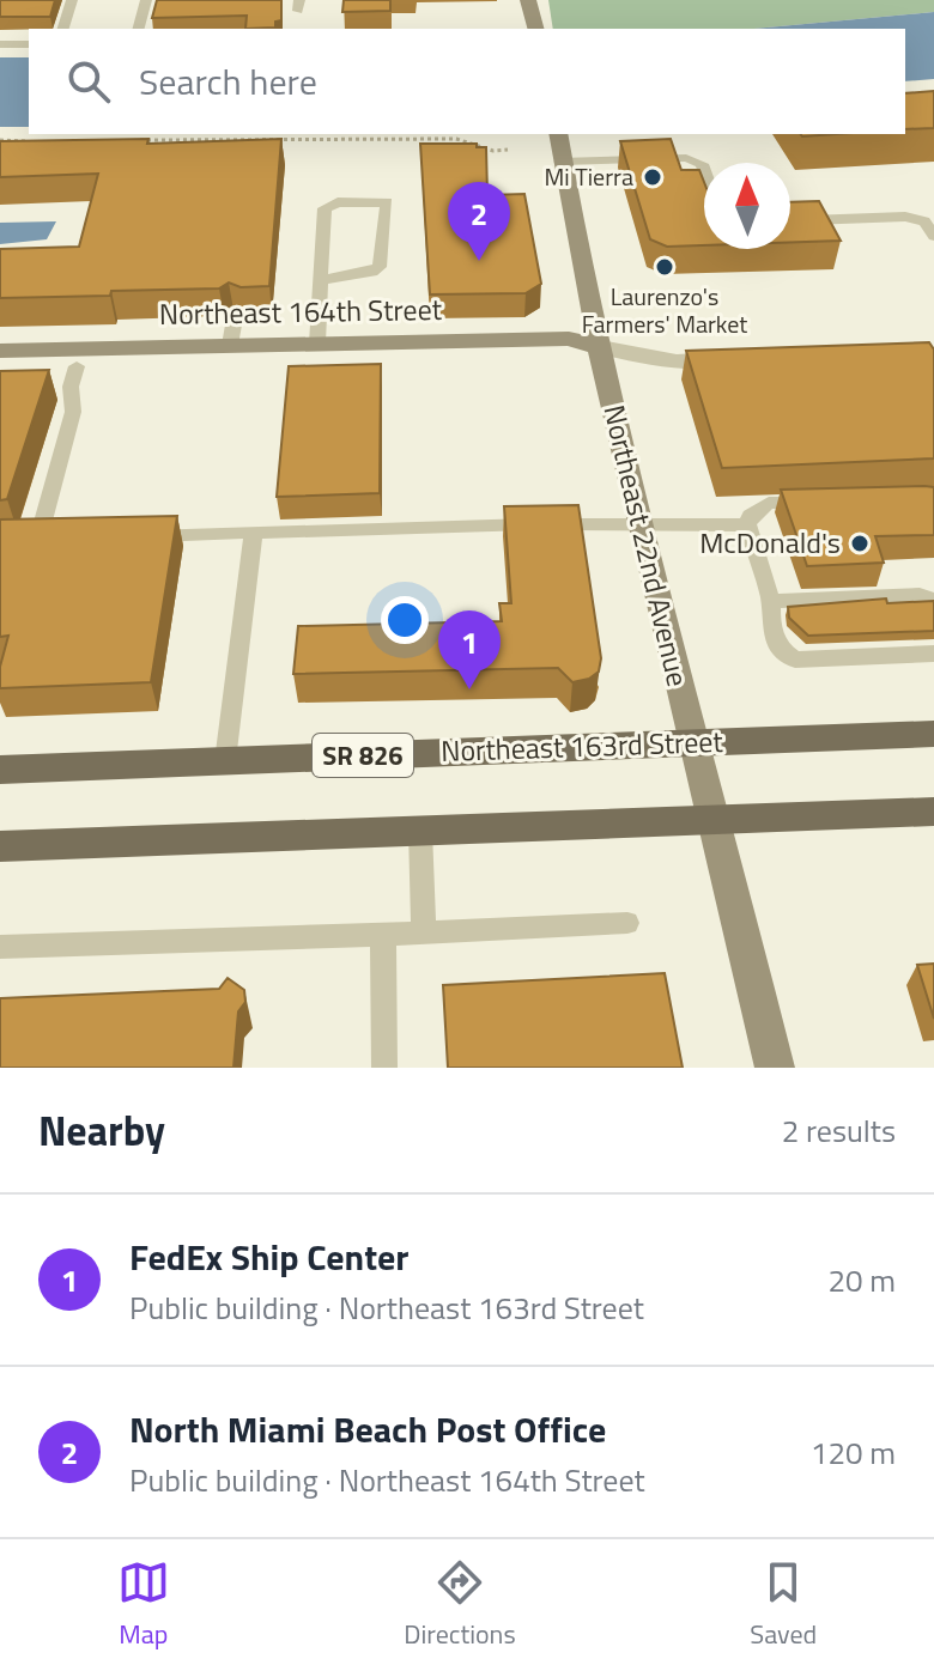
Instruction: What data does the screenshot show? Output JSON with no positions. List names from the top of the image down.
{
  "streets": {
    "main road": ["Northeast 163rd Street", "SR 826"],
    "street": ["Northeast 164th Street", "Northeast 22nd Avenue"]
  },
  "crossings": [
    ["Northeast 164th Street", "Northeast 22nd Avenue"],
    ["Northeast 22nd Avenue", "Northeast 163rd Street"]
  ],
  "places": ["Mi Tierra", "Laurenzo's Farmers' Market", "McDonald's"],
  "north": "top",
  "page": {
    "search": "Search here",
    "pins": ["2", "1"],
    "heading": ["Nearby", "2 results"],
    "list": [
      {
        "mark": "1",
        "name": "FedEx Ship Center",
        "note": "Public building · Northeast 163rd Street",
        "value": "20 m"
      },
      {
        "mark": "2",
        "name": "North Miami Beach Post Office",
        "note": "Public building · Northeast 164th Street",
        "value": "120 m"
      }
    ],
    "nav": ["Map", "Directions", "Saved"]
  }
}
